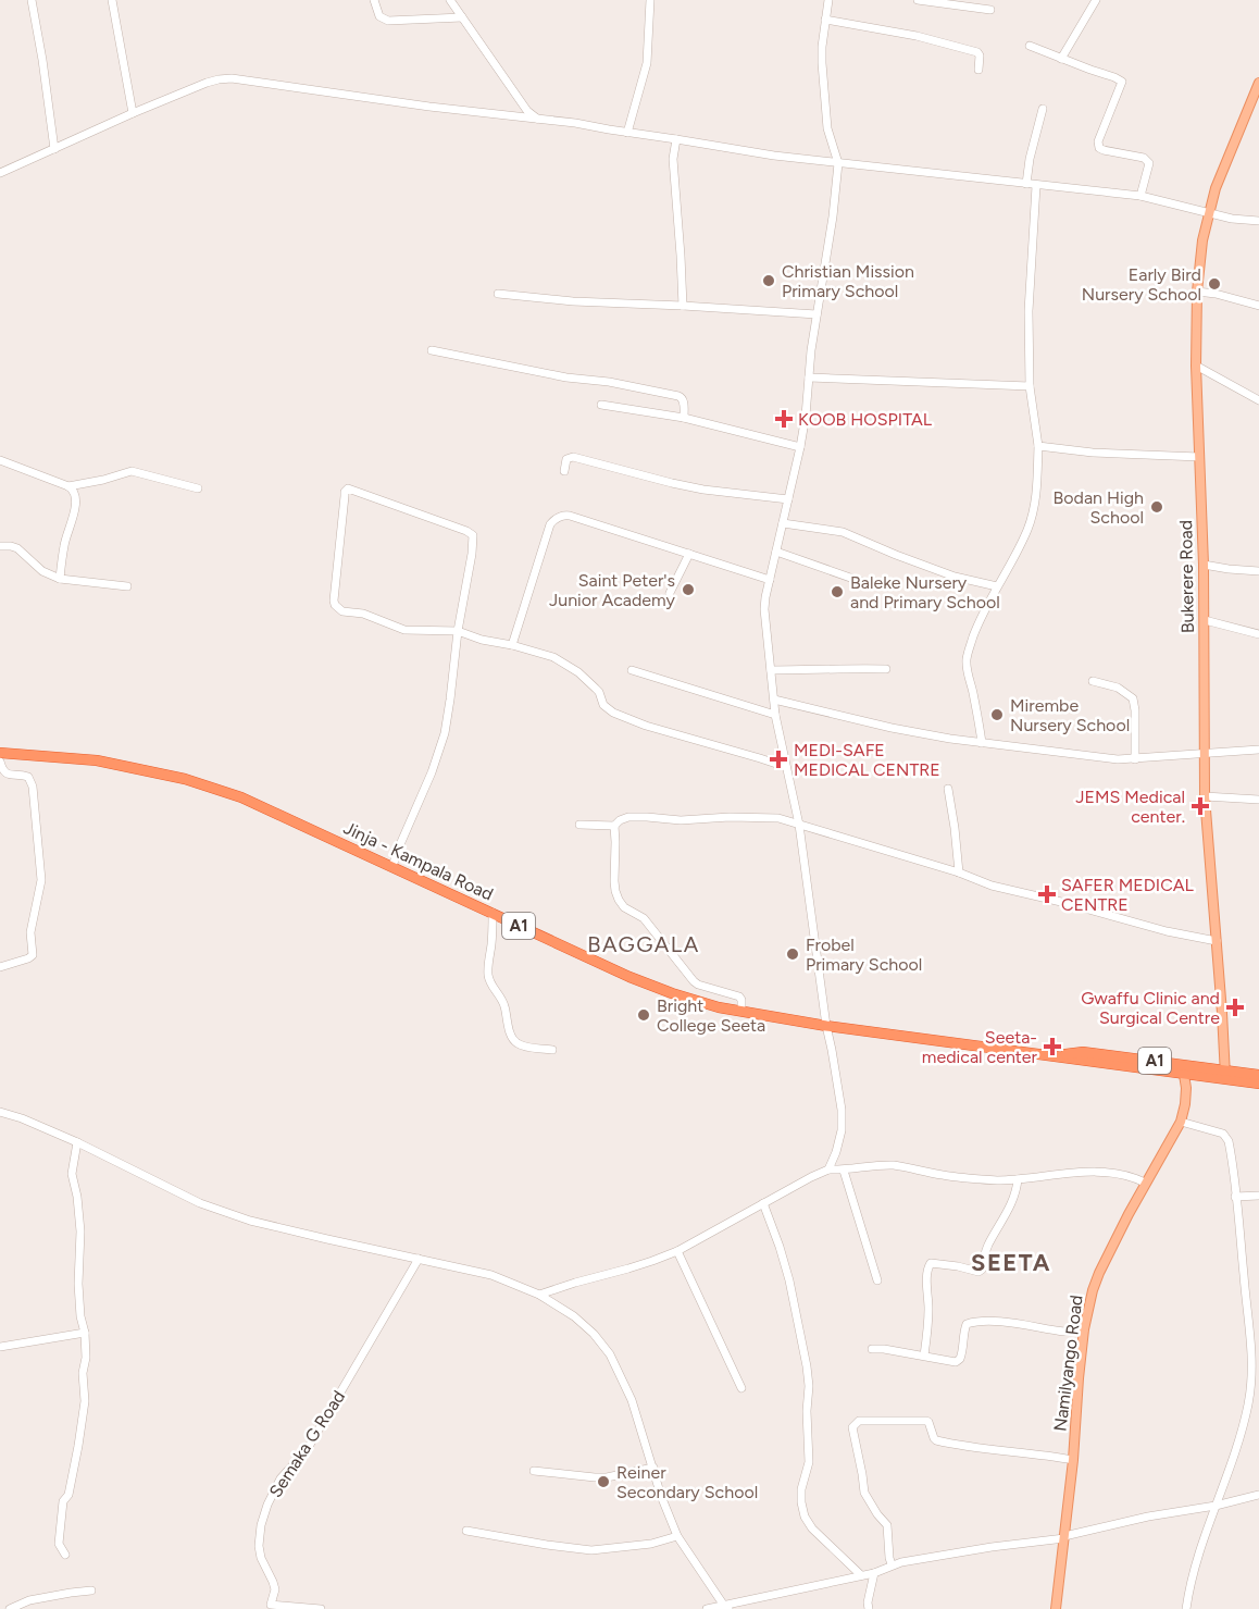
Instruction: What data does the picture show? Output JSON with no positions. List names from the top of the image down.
{
  "streets": {
    "highway": ["Jinja - Kampala Road", "A1"],
    "main road": ["Bukerere Road", "Namilyango Road"],
    "street": ["Semaka G Road"]
  },
  "crossings": [
    ["Bukerere Road", "Jinja - Kampala Road"],
    ["Jinja - Kampala Road", "Namilyango Road"]
  ],
  "districts": ["BAGGALA", "SEETA"],
  "places": {
    "other": [
      "Christian Mission Primary School",
      "Early Bird Nursery School",
      "Bodan High School",
      "Saint Peter's Junior Academy",
      "Baleke Nursery and Primary School",
      "Mirembe Nursery School",
      "Frobel Primary School",
      "Bright College Seeta",
      "Reiner Secondary School"
    ],
    "health": [
      "KOOB HOSPITAL",
      "MEDI-SAFE MEDICAL CENTRE",
      "JEMS Medical center.",
      "SAFER MEDICAL CENTRE",
      "Gwaffu Clinic and Surgical Centre",
      "Seeta- medical center"
    ]
  }
}
